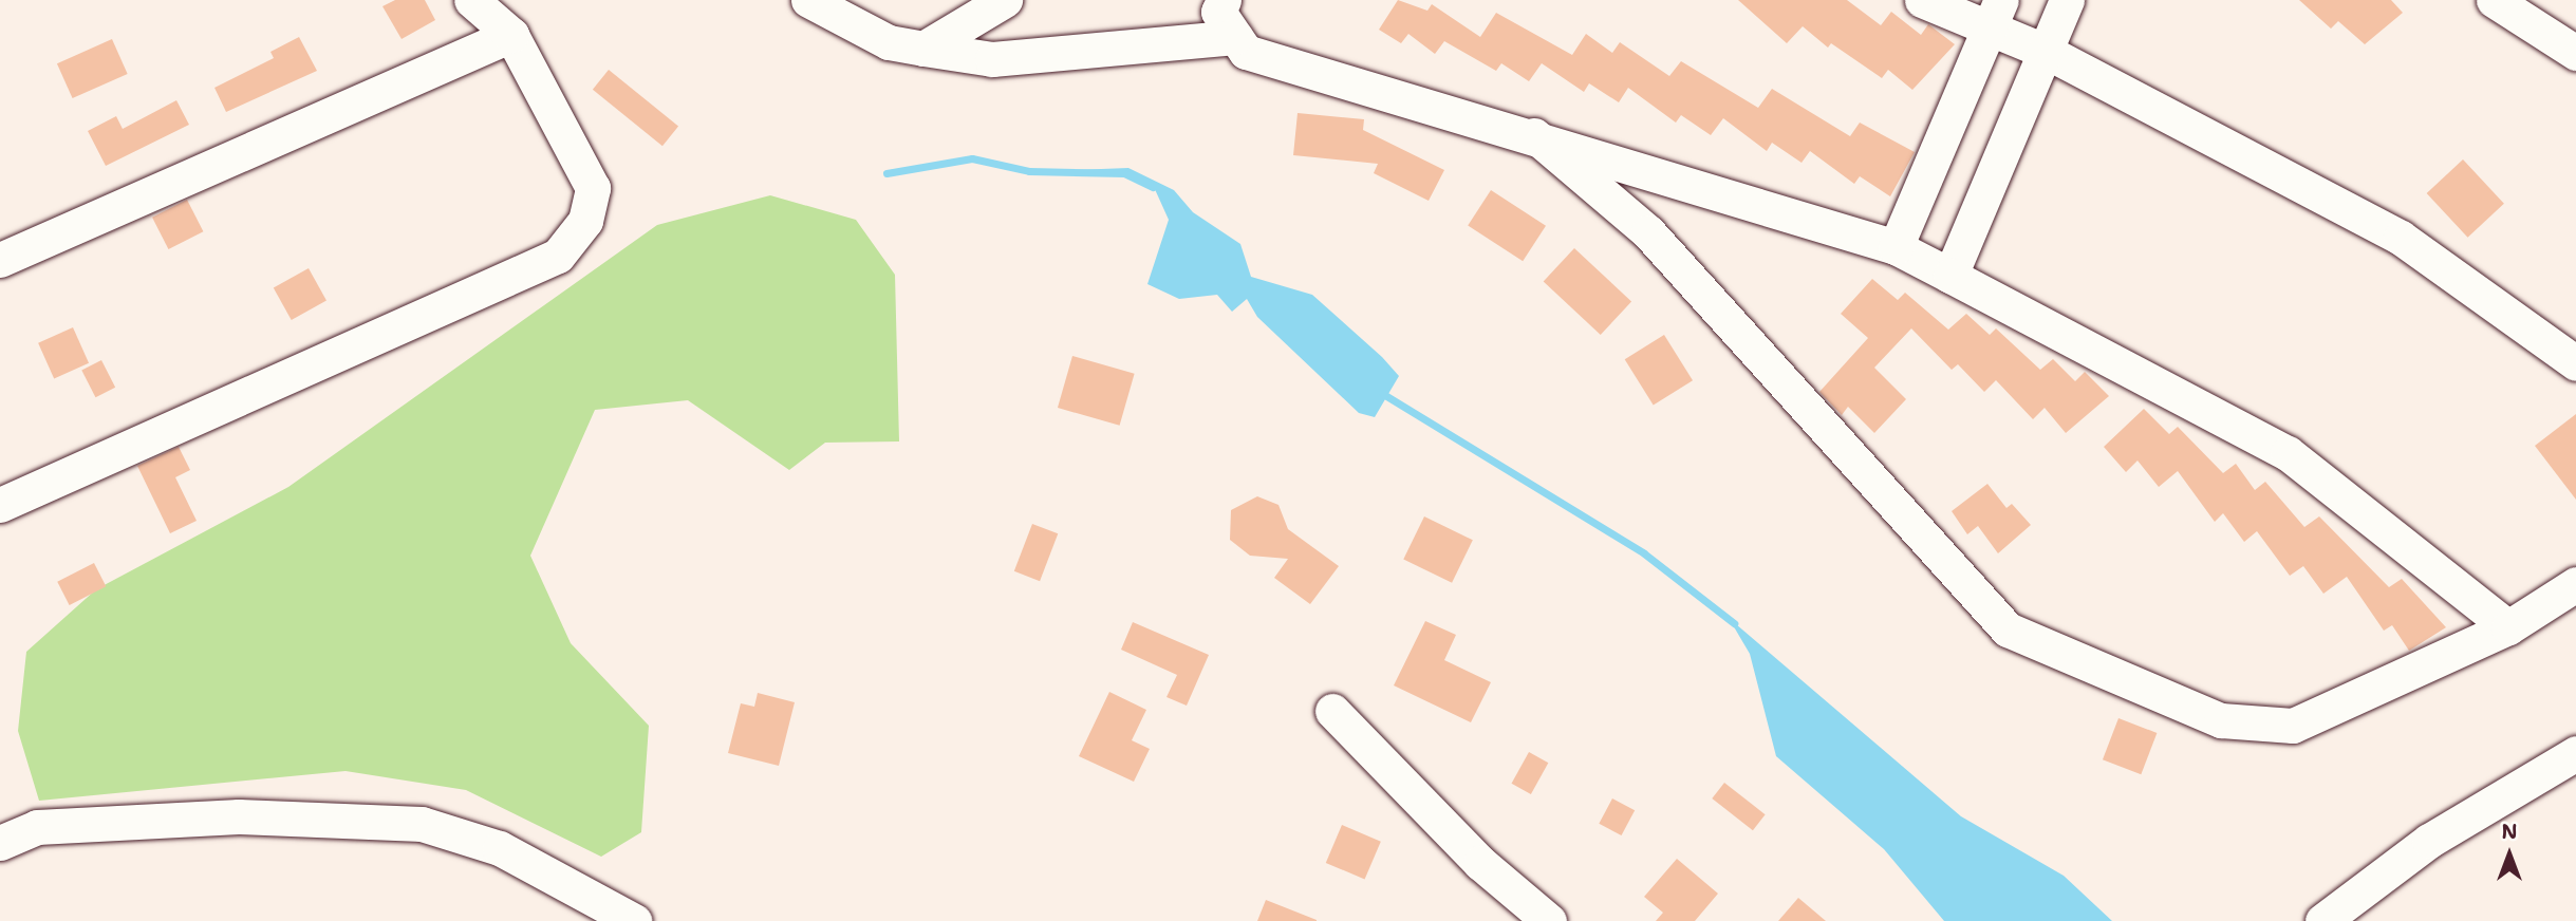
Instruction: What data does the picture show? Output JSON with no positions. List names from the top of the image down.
{
  "north": "top"
}
